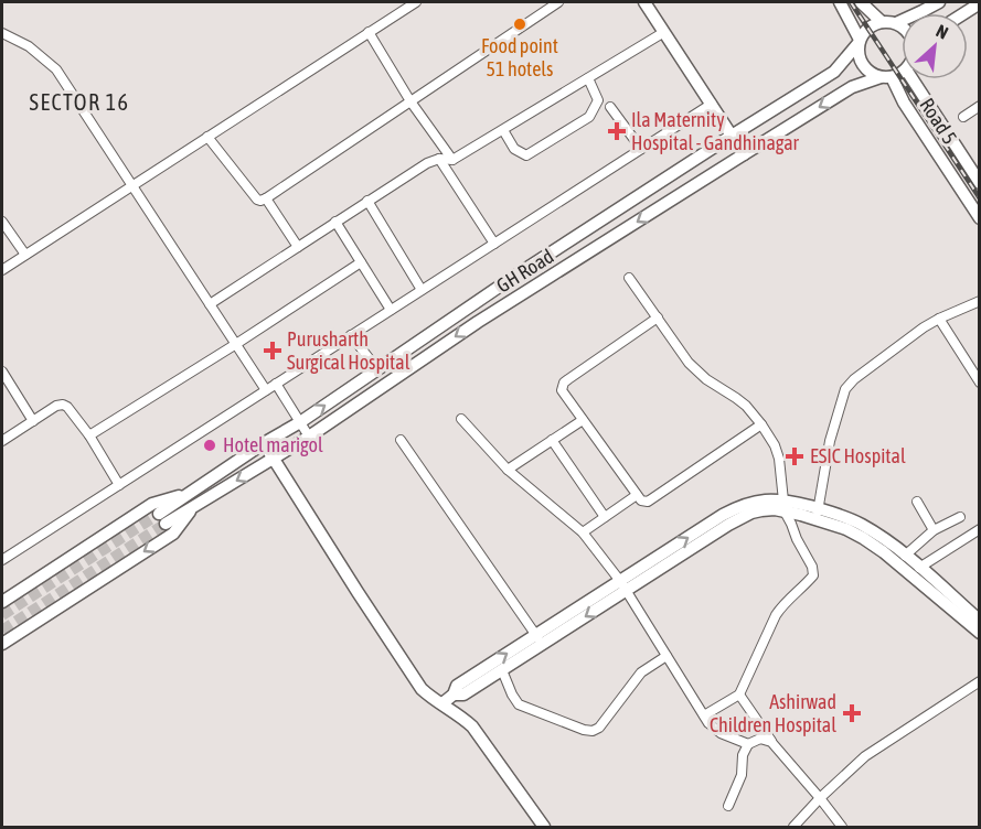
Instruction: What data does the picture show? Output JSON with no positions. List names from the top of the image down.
{
  "streets": {
    "street": ["Road 5", "GH Road"]
  },
  "crossings": [
    ["Road 5", "GH Road"]
  ],
  "districts": ["SECTOR 16"],
  "places": {
    "other": ["Food point 51 hotels", "Hotel marigol"],
    "health": [
      "Ila Maternity Hospital - Gandhinagar",
      "Purusharth Surgical Hospital",
      "ESIC Hospital",
      "Ashirwad Children Hospital"
    ]
  },
  "north": "top right"
}
